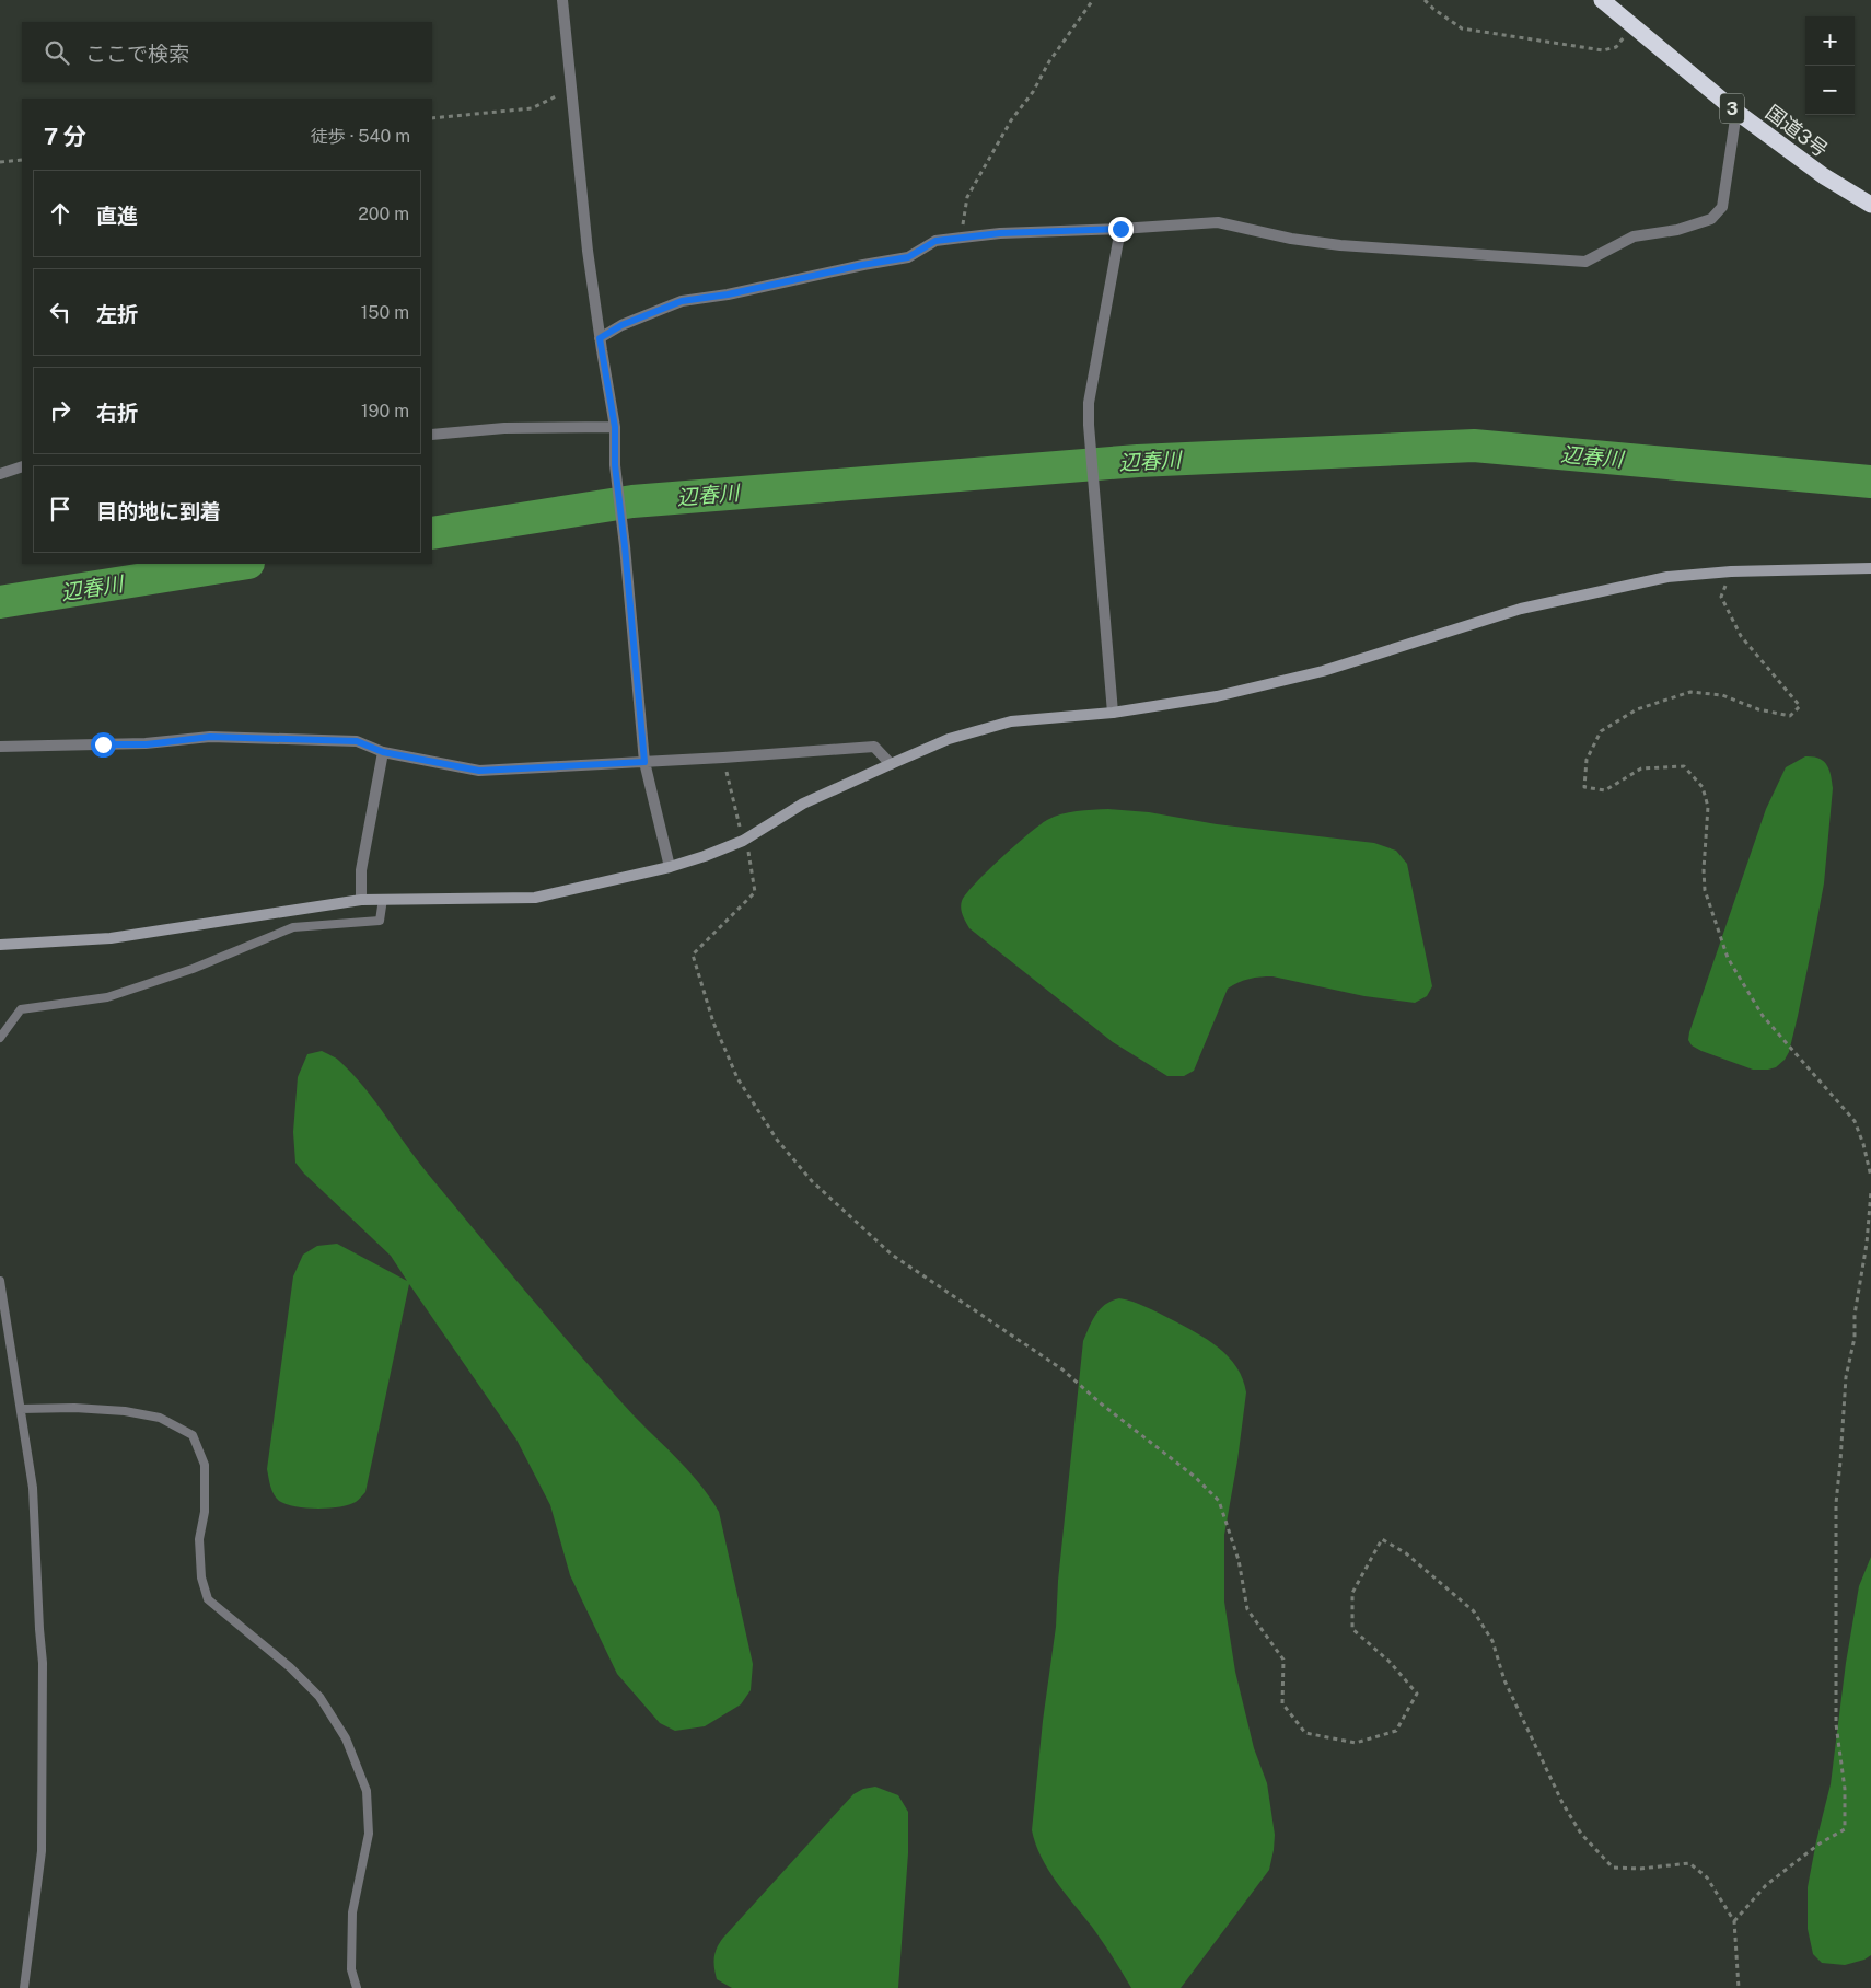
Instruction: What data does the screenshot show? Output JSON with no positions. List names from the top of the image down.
{
  "streets": {
    "highway": ["3", "国道3号"]
  },
  "water": ["辺春川"],
  "page": {
    "map_buttons": ["+", "−"],
    "search": "ここで検索",
    "heading": ["7 分", "徒歩 · 540 m"],
    "list": [
      ["直進", "200 m"],
      ["左折", "150 m"],
      ["右折", "190 m"],
      "目的地に到着"
    ]
  }
}
